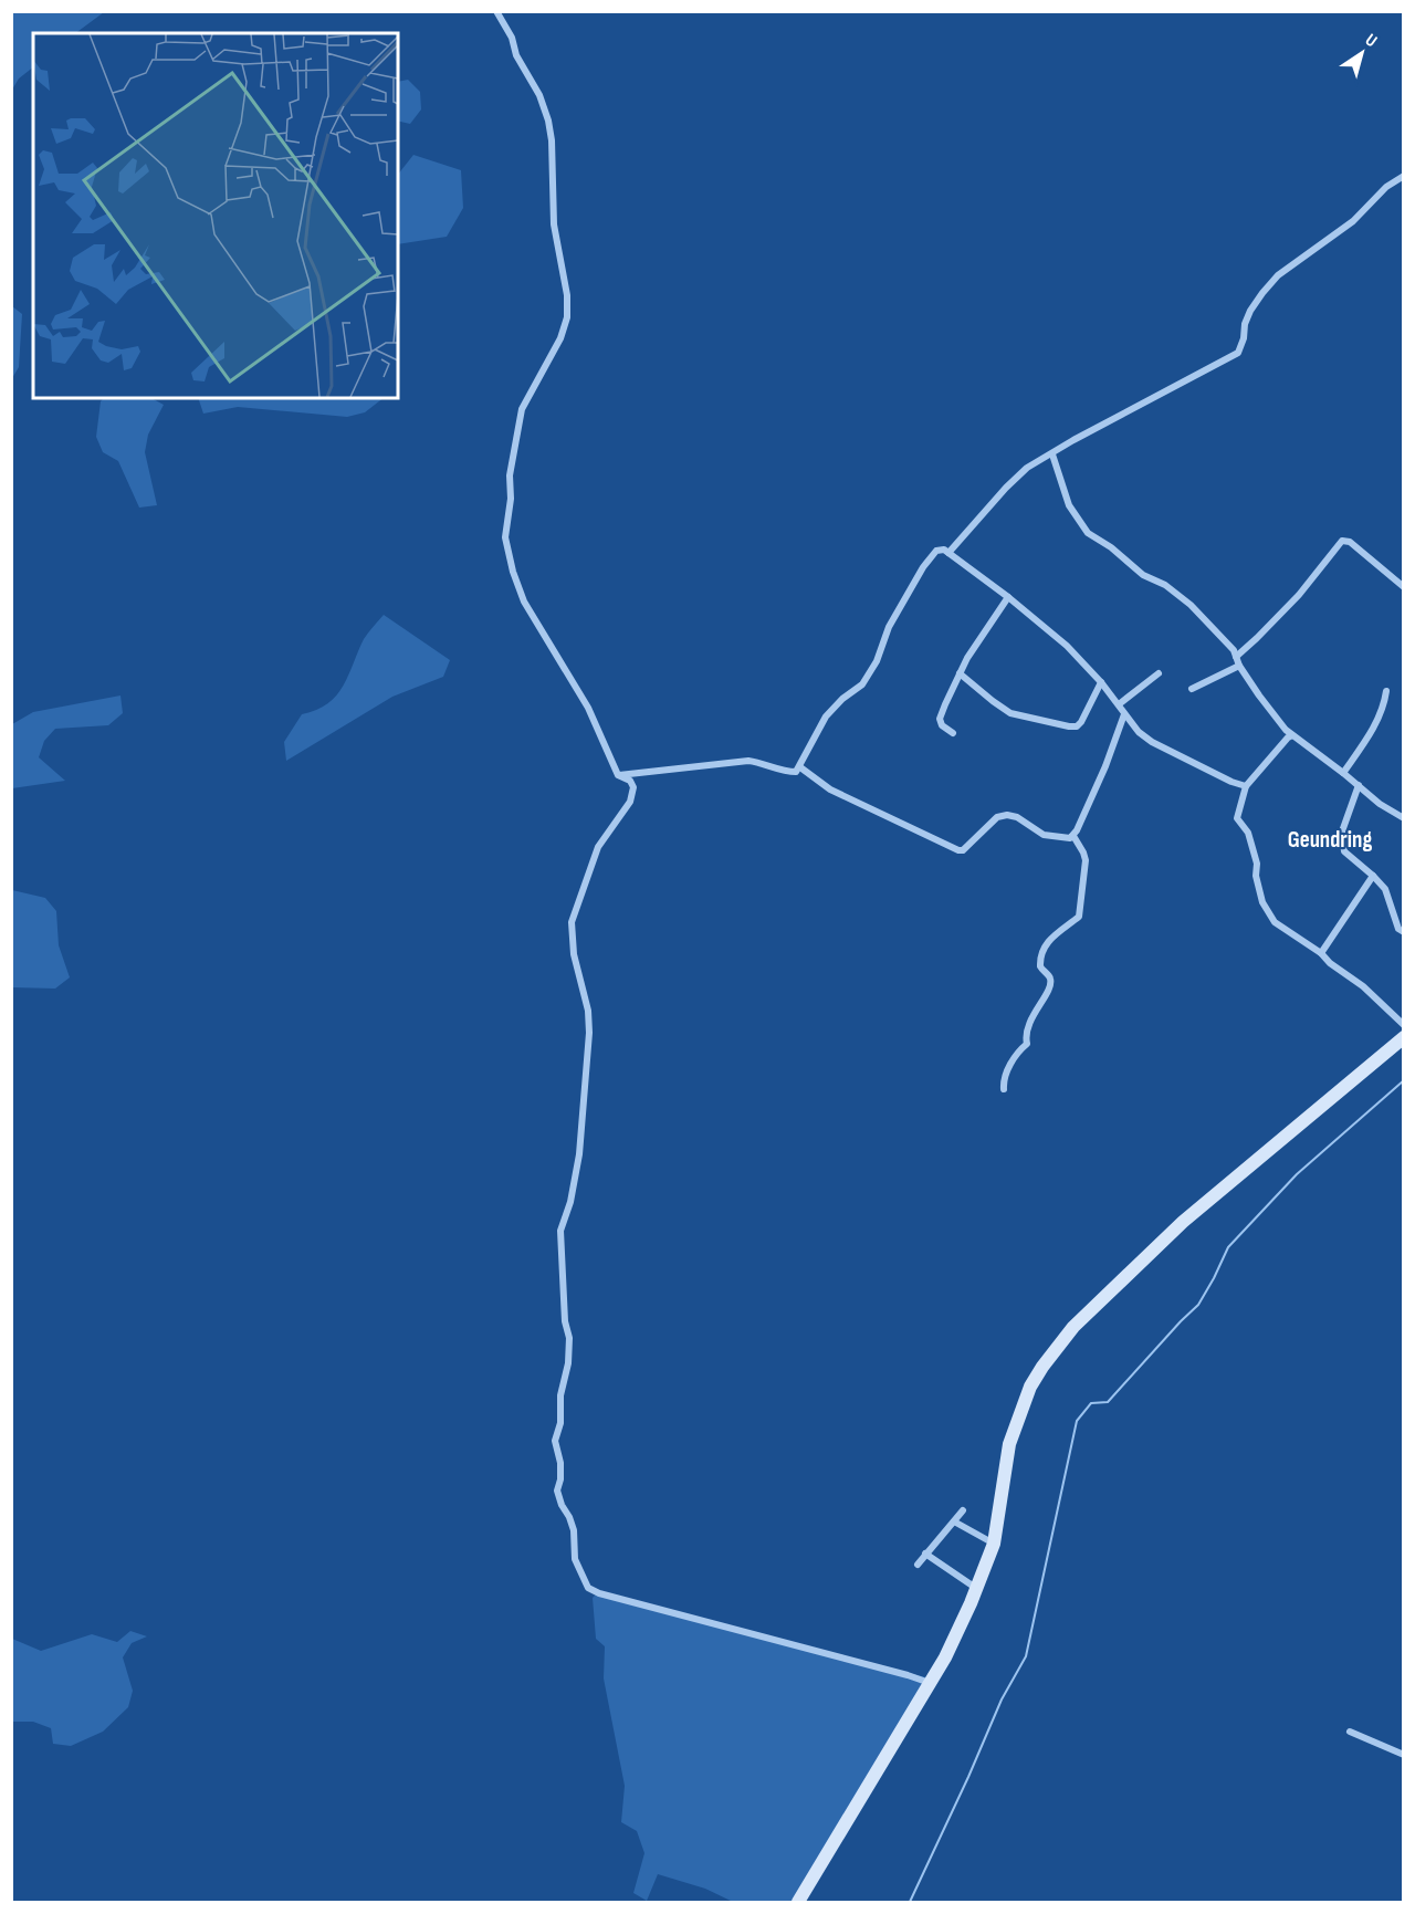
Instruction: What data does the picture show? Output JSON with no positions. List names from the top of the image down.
{
  "districts": ["Geundring"],
  "north": "top right"
}
